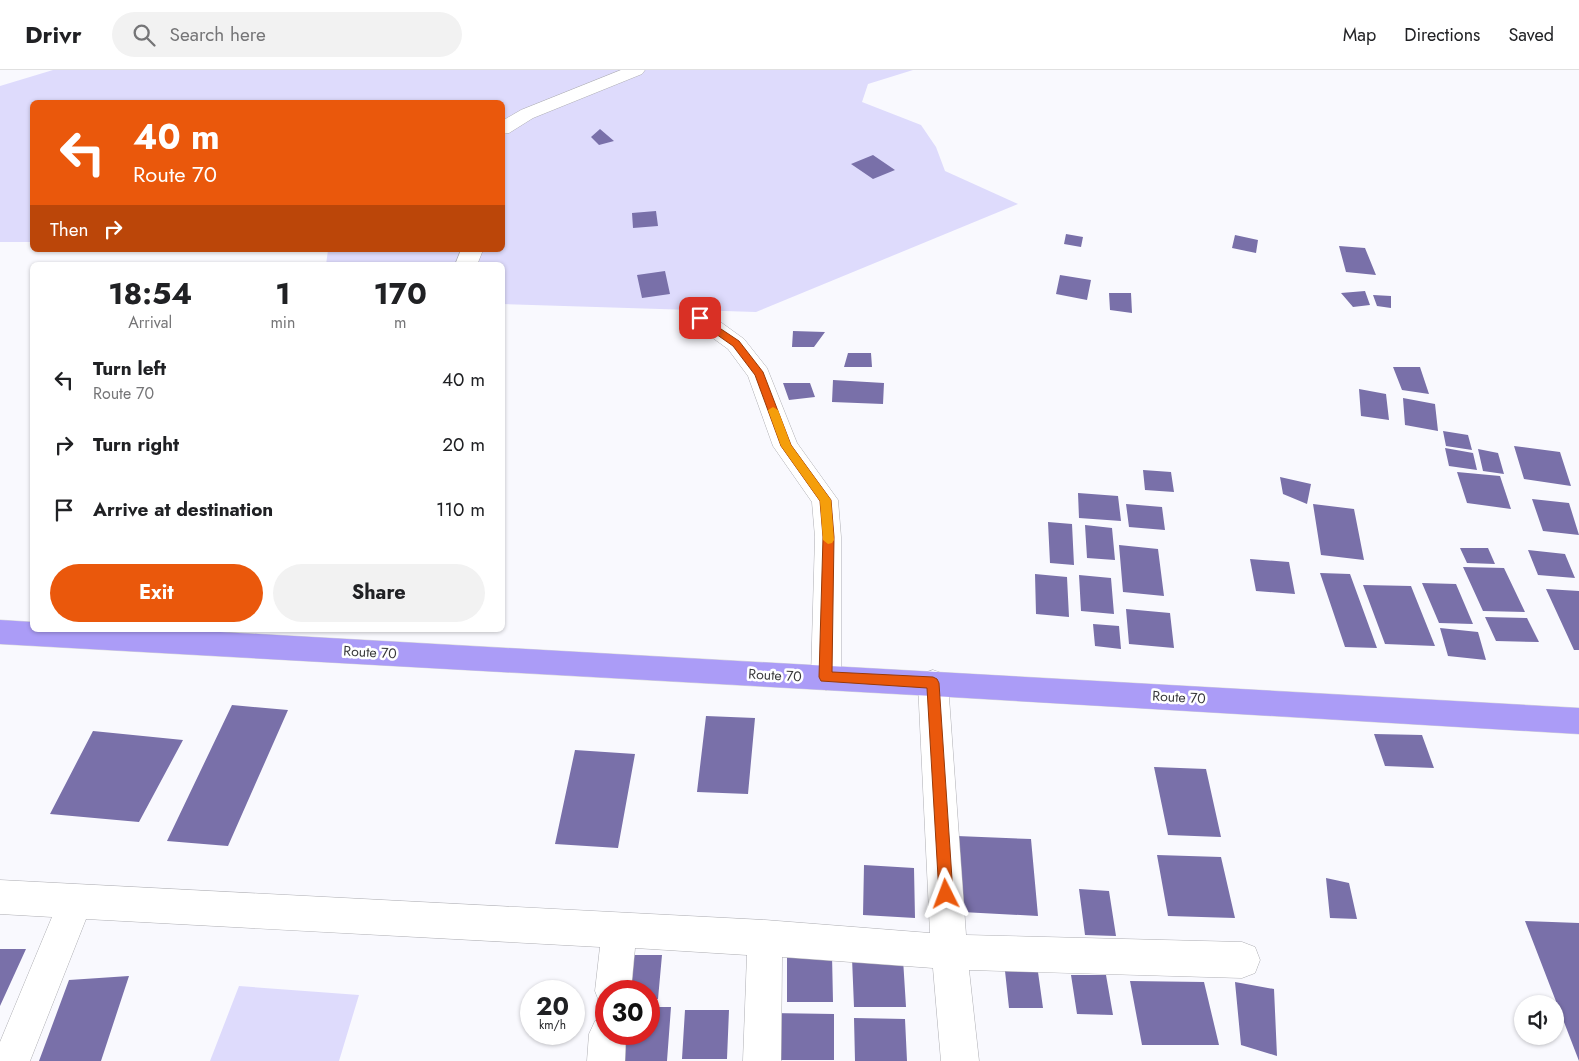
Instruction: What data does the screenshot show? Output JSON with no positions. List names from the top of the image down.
{
  "streets": {
    "highway": ["Route 70"]
  },
  "page": {
    "header": "Drivr",
    "search": "Search here",
    "nav": ["Map", "Directions", "Saved"],
    "turn": ["40 m", "Route 70"],
    "then": "Then",
    "eta": [
      "18:54",
      "Arrival",
      "1",
      "min",
      "170",
      "m"
    ],
    "list": [
      {
        "name": "Turn left",
        "note": "Route 70",
        "value": "40 m"
      },
      {
        "name": "Turn right",
        "value": "20 m"
      },
      {
        "name": "Arrive at destination",
        "value": "110 m"
      }
    ],
    "buttons": ["Exit", "Share"],
    "speed": "20 km/h",
    "limit": "30"
  }
}
